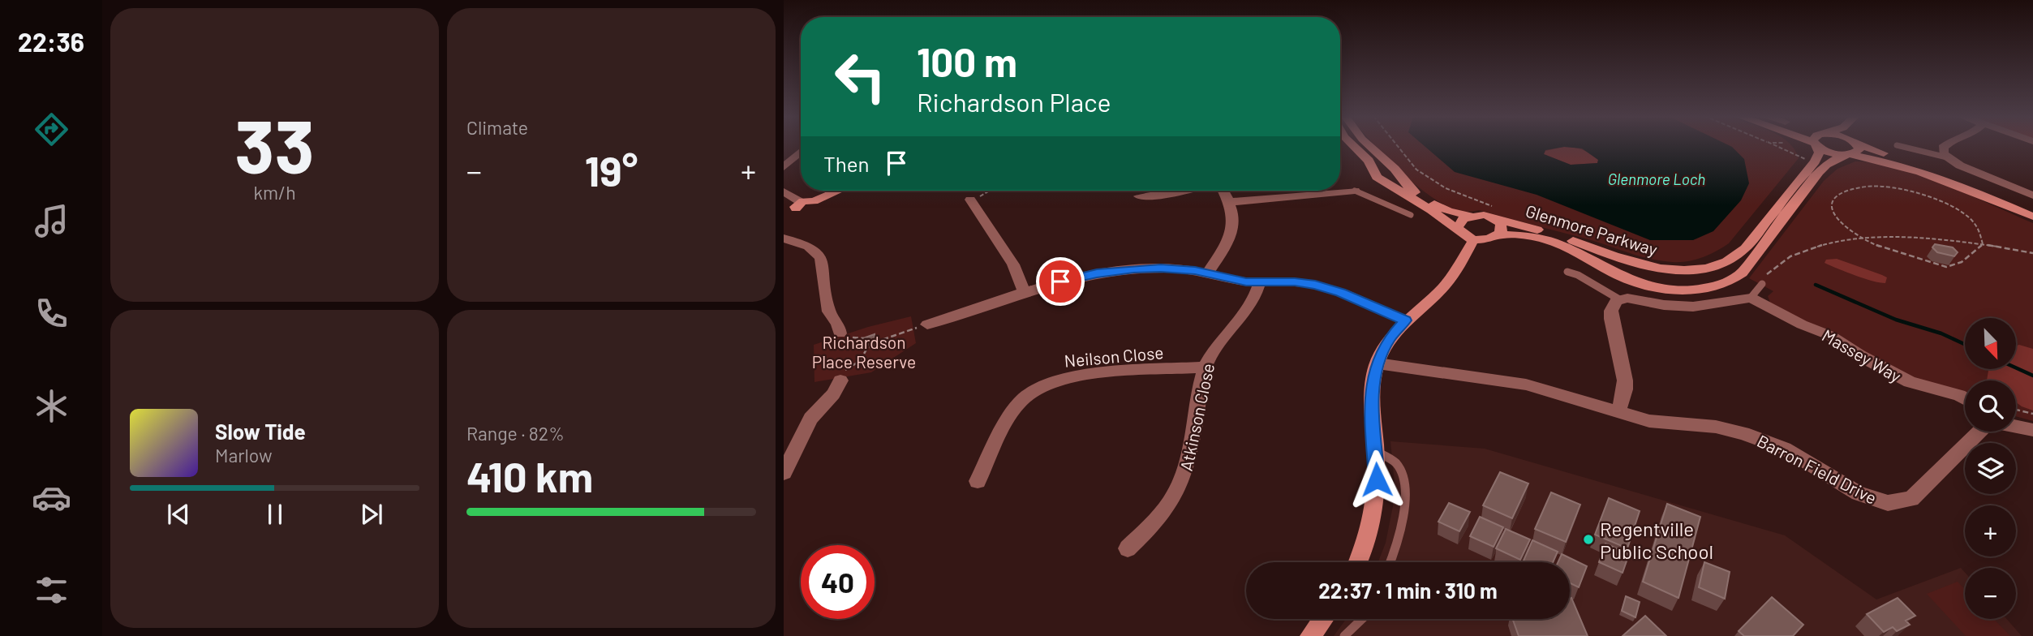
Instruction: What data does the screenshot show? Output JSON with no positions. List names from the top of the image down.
{
  "streets": {
    "main road": ["Glenmore Parkway"],
    "street": [
      "Massey Way",
      "Neilson Close",
      "Atkinson Close",
      "Barron Field Drive"
    ]
  },
  "crossings": [
    ["Neilson Close", "Atkinson Close"]
  ],
  "water": ["Glenmore Loch"],
  "parks": ["Richardson Place Reserve"],
  "places": ["Regentville Public School"],
  "north": "bottom right",
  "page": {
    "tabs": "22:36",
    "tile": [
      ["33", "km/h"],
      "Climate",
      ["Range · 82%", "410 km"]
    ],
    "turn": ["100 m", "Richardson Place"],
    "then": "Then",
    "heat": ["−", "19°", "+"],
    "map_buttons": ["+", "−"],
    "song": ["Slow Tide", "Marlow"],
    "limit": "40",
    "trip": "22:37 · 1 min · 310 m"
  }
}
